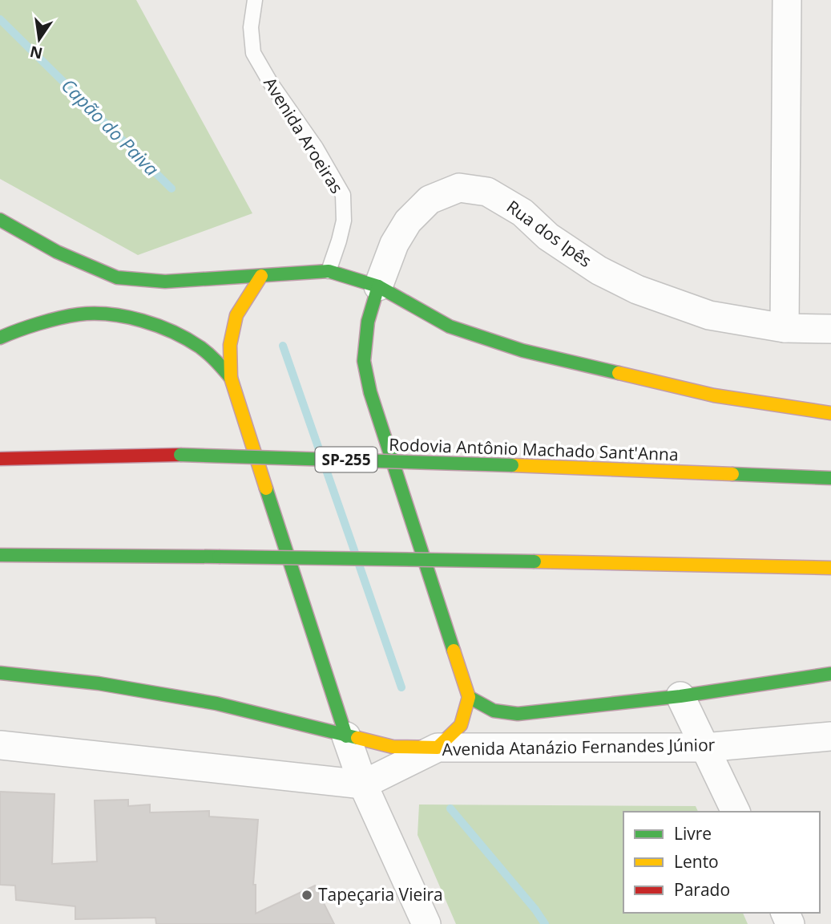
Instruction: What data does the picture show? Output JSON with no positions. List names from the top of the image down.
{
  "streets": {
    "highway": ["Rodovia Antônio Machado Sant'Anna", "SP-255"],
    "street": ["Rua dos Ipês", "Avenida Atanázio Fernandes Júnior"],
    "lane": ["Avenida Aroeiras"]
  },
  "water": ["Capão do Paiva"],
  "places": ["Tapeçaria Vieira"],
  "legend": ["Livre", "Lento", "Parado"],
  "north": "bottom"
}
